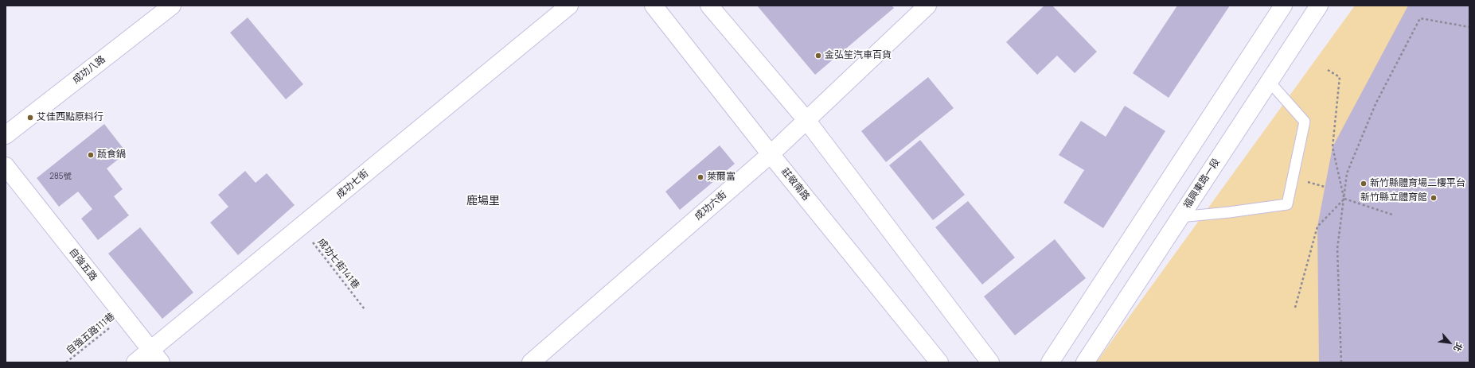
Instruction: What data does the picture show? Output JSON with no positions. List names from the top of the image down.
{
  "streets": {
    "street": [
      "成功八路",
      "福興東路一段",
      "成功七街",
      "莊敬南路",
      "成功六街",
      "自強五路"
    ],
    "path": ["成功七街141巷", "自強五路111巷"]
  },
  "crossings": [
    ["成功七街", "成功七街141巷"],
    ["成功七街", "自強五路"],
    ["莊敬南路", "成功六街"],
    ["自強五路", "自強五路111巷"]
  ],
  "districts": ["鹿場里"],
  "places": [
    "金弘笙汽車百貨",
    "艾佳西點原料行",
    "蔬食鍋",
    "萊爾富",
    "新竹縣體育場二樓平台",
    "新竹縣立體育館"
  ],
  "house_numbers": ["285號"],
  "north": "bottom right"
}
